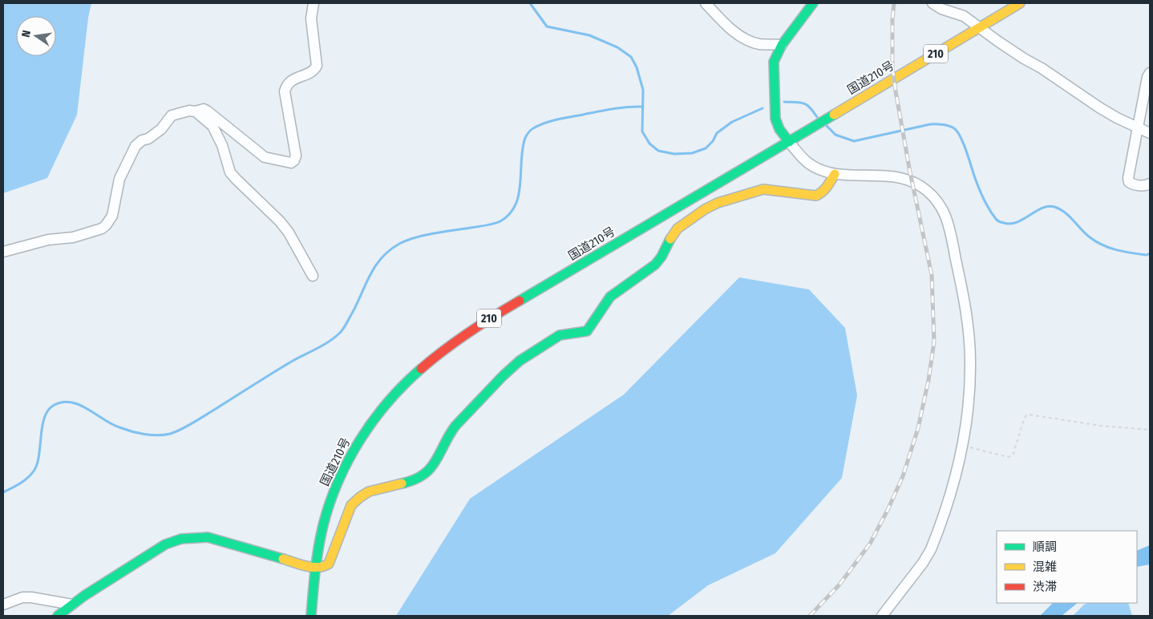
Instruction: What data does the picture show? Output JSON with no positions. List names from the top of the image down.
{
  "streets": {
    "main road": ["210", "国道210号"]
  },
  "legend": ["順調", "混雑", "渋滞"],
  "north": "left"
}
